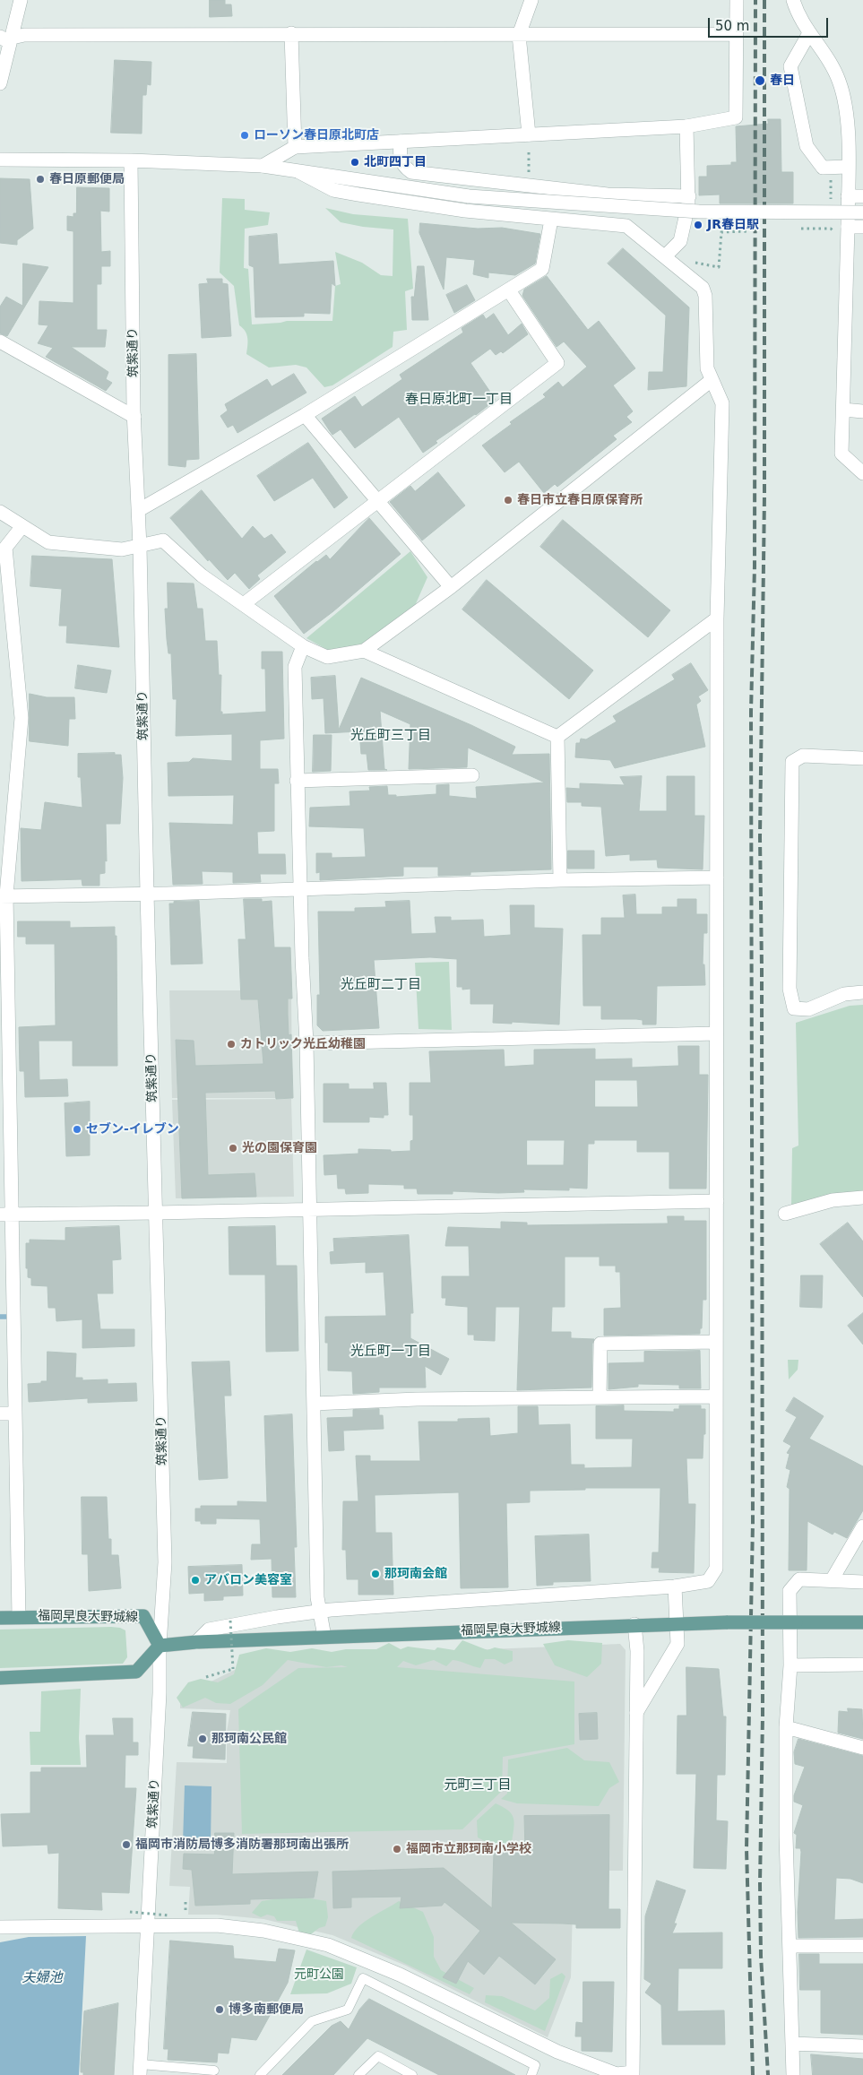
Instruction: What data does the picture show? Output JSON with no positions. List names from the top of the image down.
{
  "streets": {
    "main road": ["福岡早良大野城線"],
    "street": ["筑紫通り"]
  },
  "crossings": [
    ["筑紫通り", "福岡早良大野城線"]
  ],
  "districts": [
    "春日原北町一丁目",
    "光丘町三丁目",
    "光丘町二丁目",
    "光丘町一丁目",
    "元町三丁目"
  ],
  "water": ["夫婦池"],
  "parks": ["元町公園"],
  "places": [
    "春日",
    "ローソン春日原北町店",
    "北町四丁目",
    "春日原郵便局",
    "JR春日駅",
    "春日市立春日原保育所",
    "カトリック光丘幼稚園",
    "セブン-イレブン",
    "光の園保育園",
    "那珂南会館",
    "アバロン美容室",
    "那珂南公民館",
    "福岡市消防局博多消防署那珂南出張所",
    "福岡市立那珂南小学校",
    "博多南郵便局"
  ],
  "scale_bar": "50 m"
}
